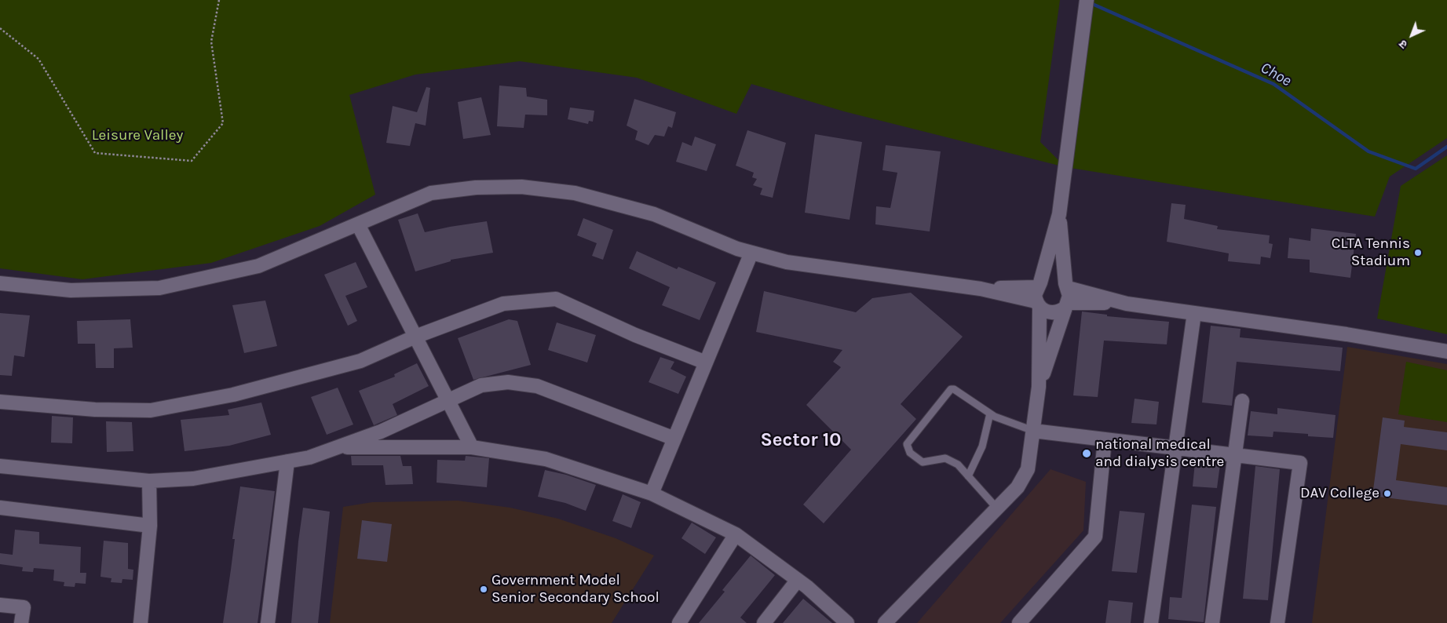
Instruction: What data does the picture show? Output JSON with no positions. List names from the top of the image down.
{
  "districts": ["Sector 10"],
  "water": ["Choe"],
  "parks": ["Leisure Valley"],
  "places": [
    "CLTA Tennis Stadium",
    "national medical and dialysis centre",
    "DAV College",
    "Government Model Senior Secondary School"
  ],
  "north": "bottom left"
}
